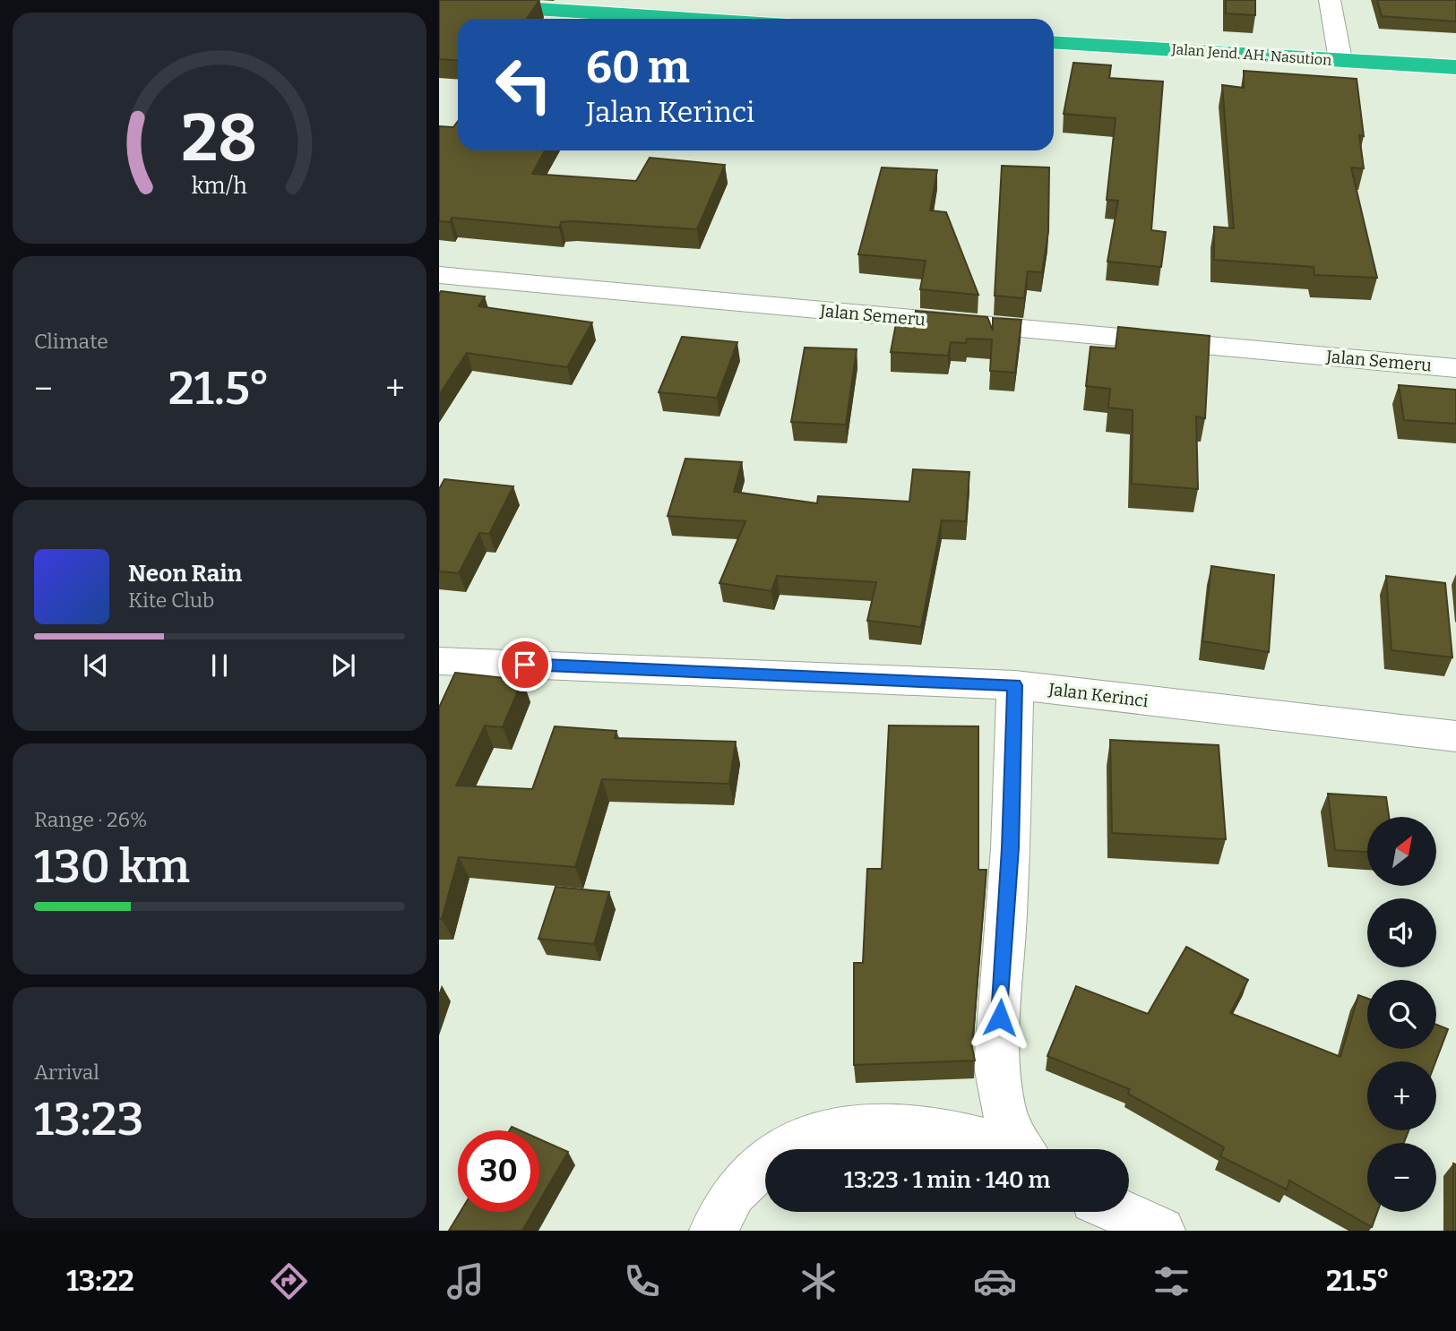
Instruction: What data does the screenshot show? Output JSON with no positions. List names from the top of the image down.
{
  "streets": {
    "highway": ["Jalan Jend. AH. Nasution"],
    "street": ["Jalan Semeru", "Jalan Kerinci"]
  },
  "north": "top right",
  "page": {
    "turn": ["60 m", "Jalan Kerinci"],
    "tile": [
      "Climate",
      ["Range · 26%", "130 km"],
      ["Arrival", "13:23"]
    ],
    "heat": ["−", "21.5°", "+"],
    "song": ["Neon Rain", "Kite Club"],
    "map_buttons": ["+", "−"],
    "limit": "30",
    "trip": "13:23 · 1 min · 140 m",
    "tabs": ["13:22", "21.5°"],
    "gauge": ["28", "km/h"]
  }
}
